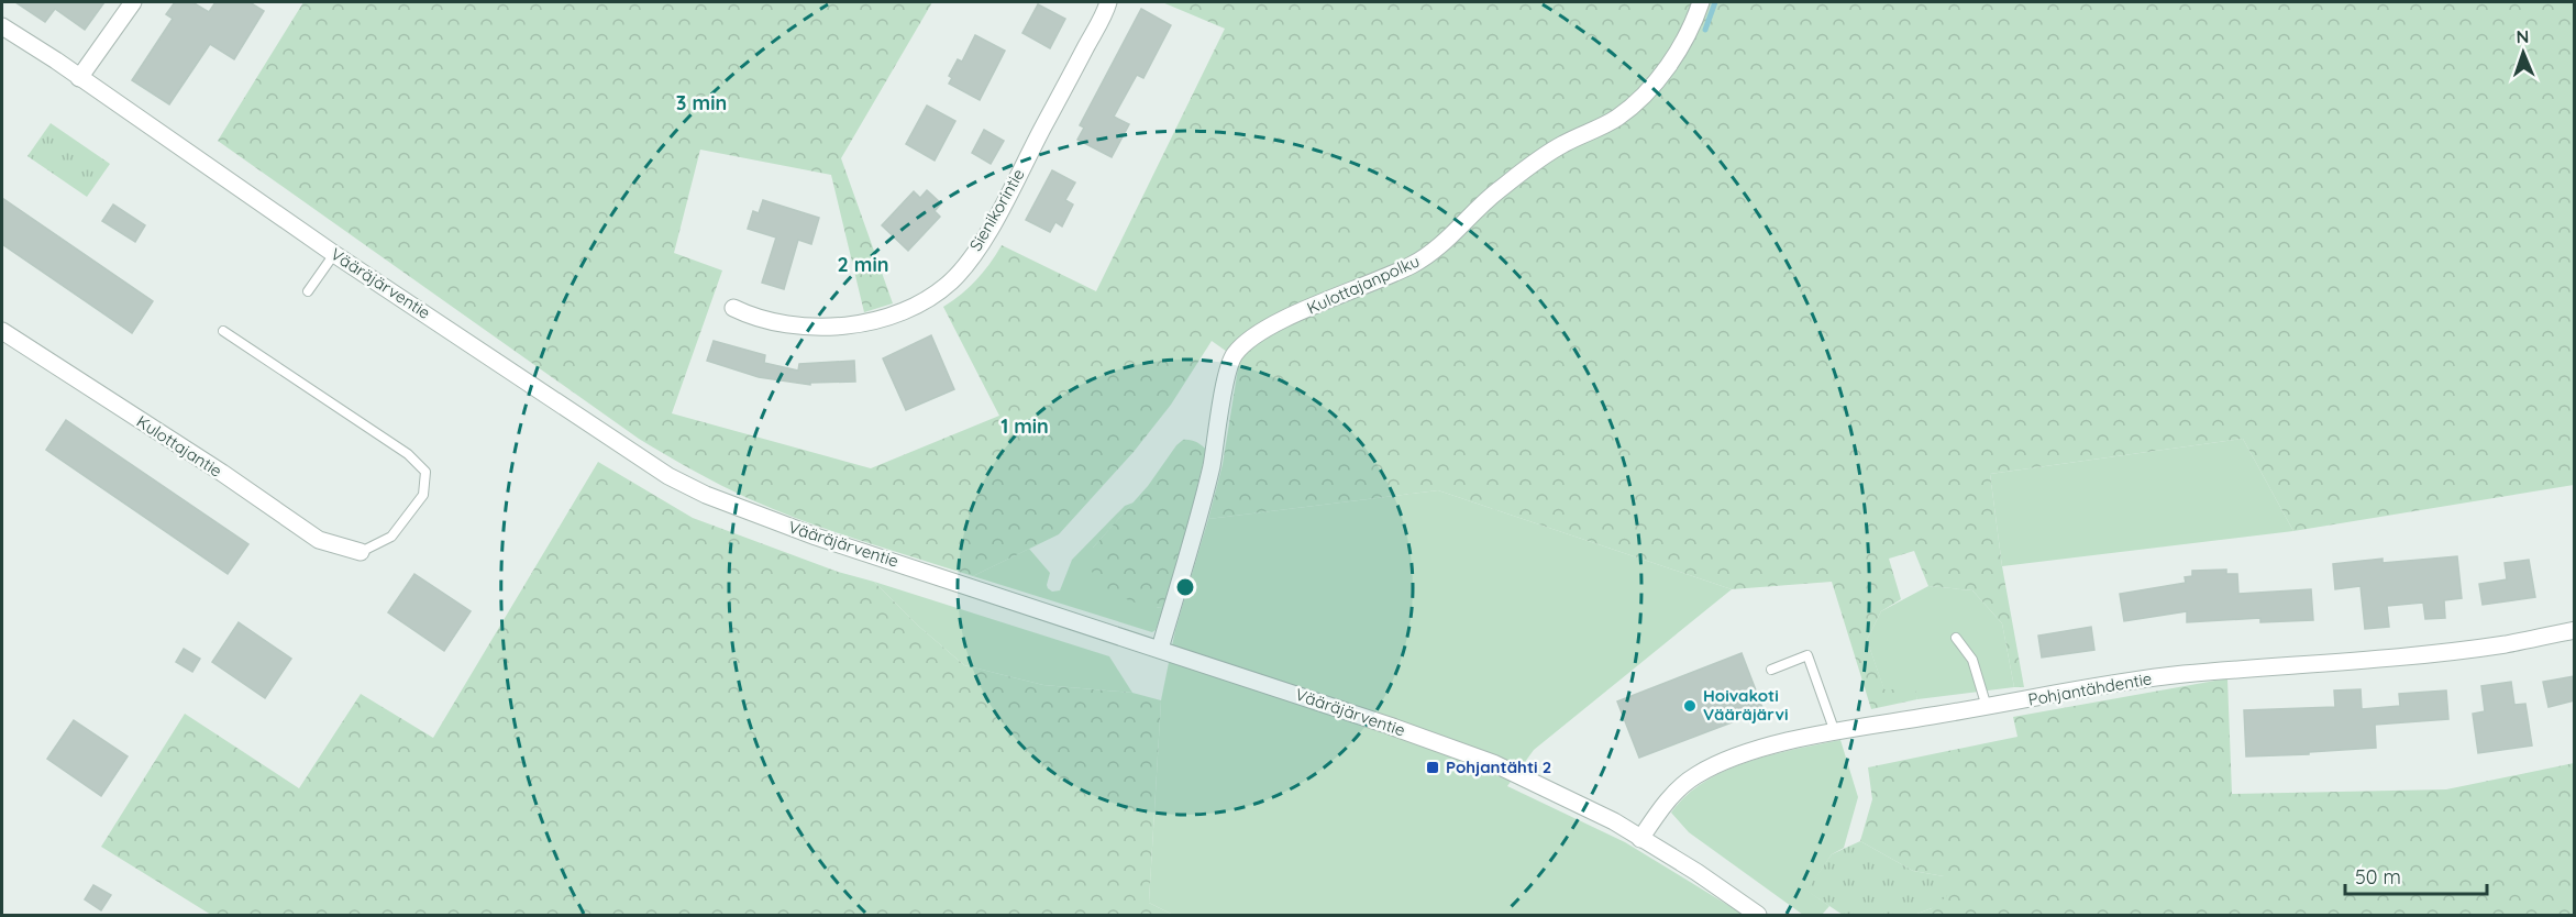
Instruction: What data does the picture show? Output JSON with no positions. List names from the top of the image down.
{
  "streets": {
    "street": [
      "Sienikorintie",
      "Vääräjärventie",
      "Kulottajanpolku",
      "Kulottajantie",
      "Pohjantähdentie"
    ]
  },
  "crossings": [
    ["Vääräjärventie", "Kulottajanpolku"],
    ["Vääräjärventie", "Pohjantähdentie"]
  ],
  "places": {
    "other": ["Hoivakoti Vääräjärvi"],
    "transit": ["Pohjantähti 2"]
  },
  "scale_bar": "50 m",
  "north": "top",
  "rings": ["3 min", "2 min", "1 min"]
}
